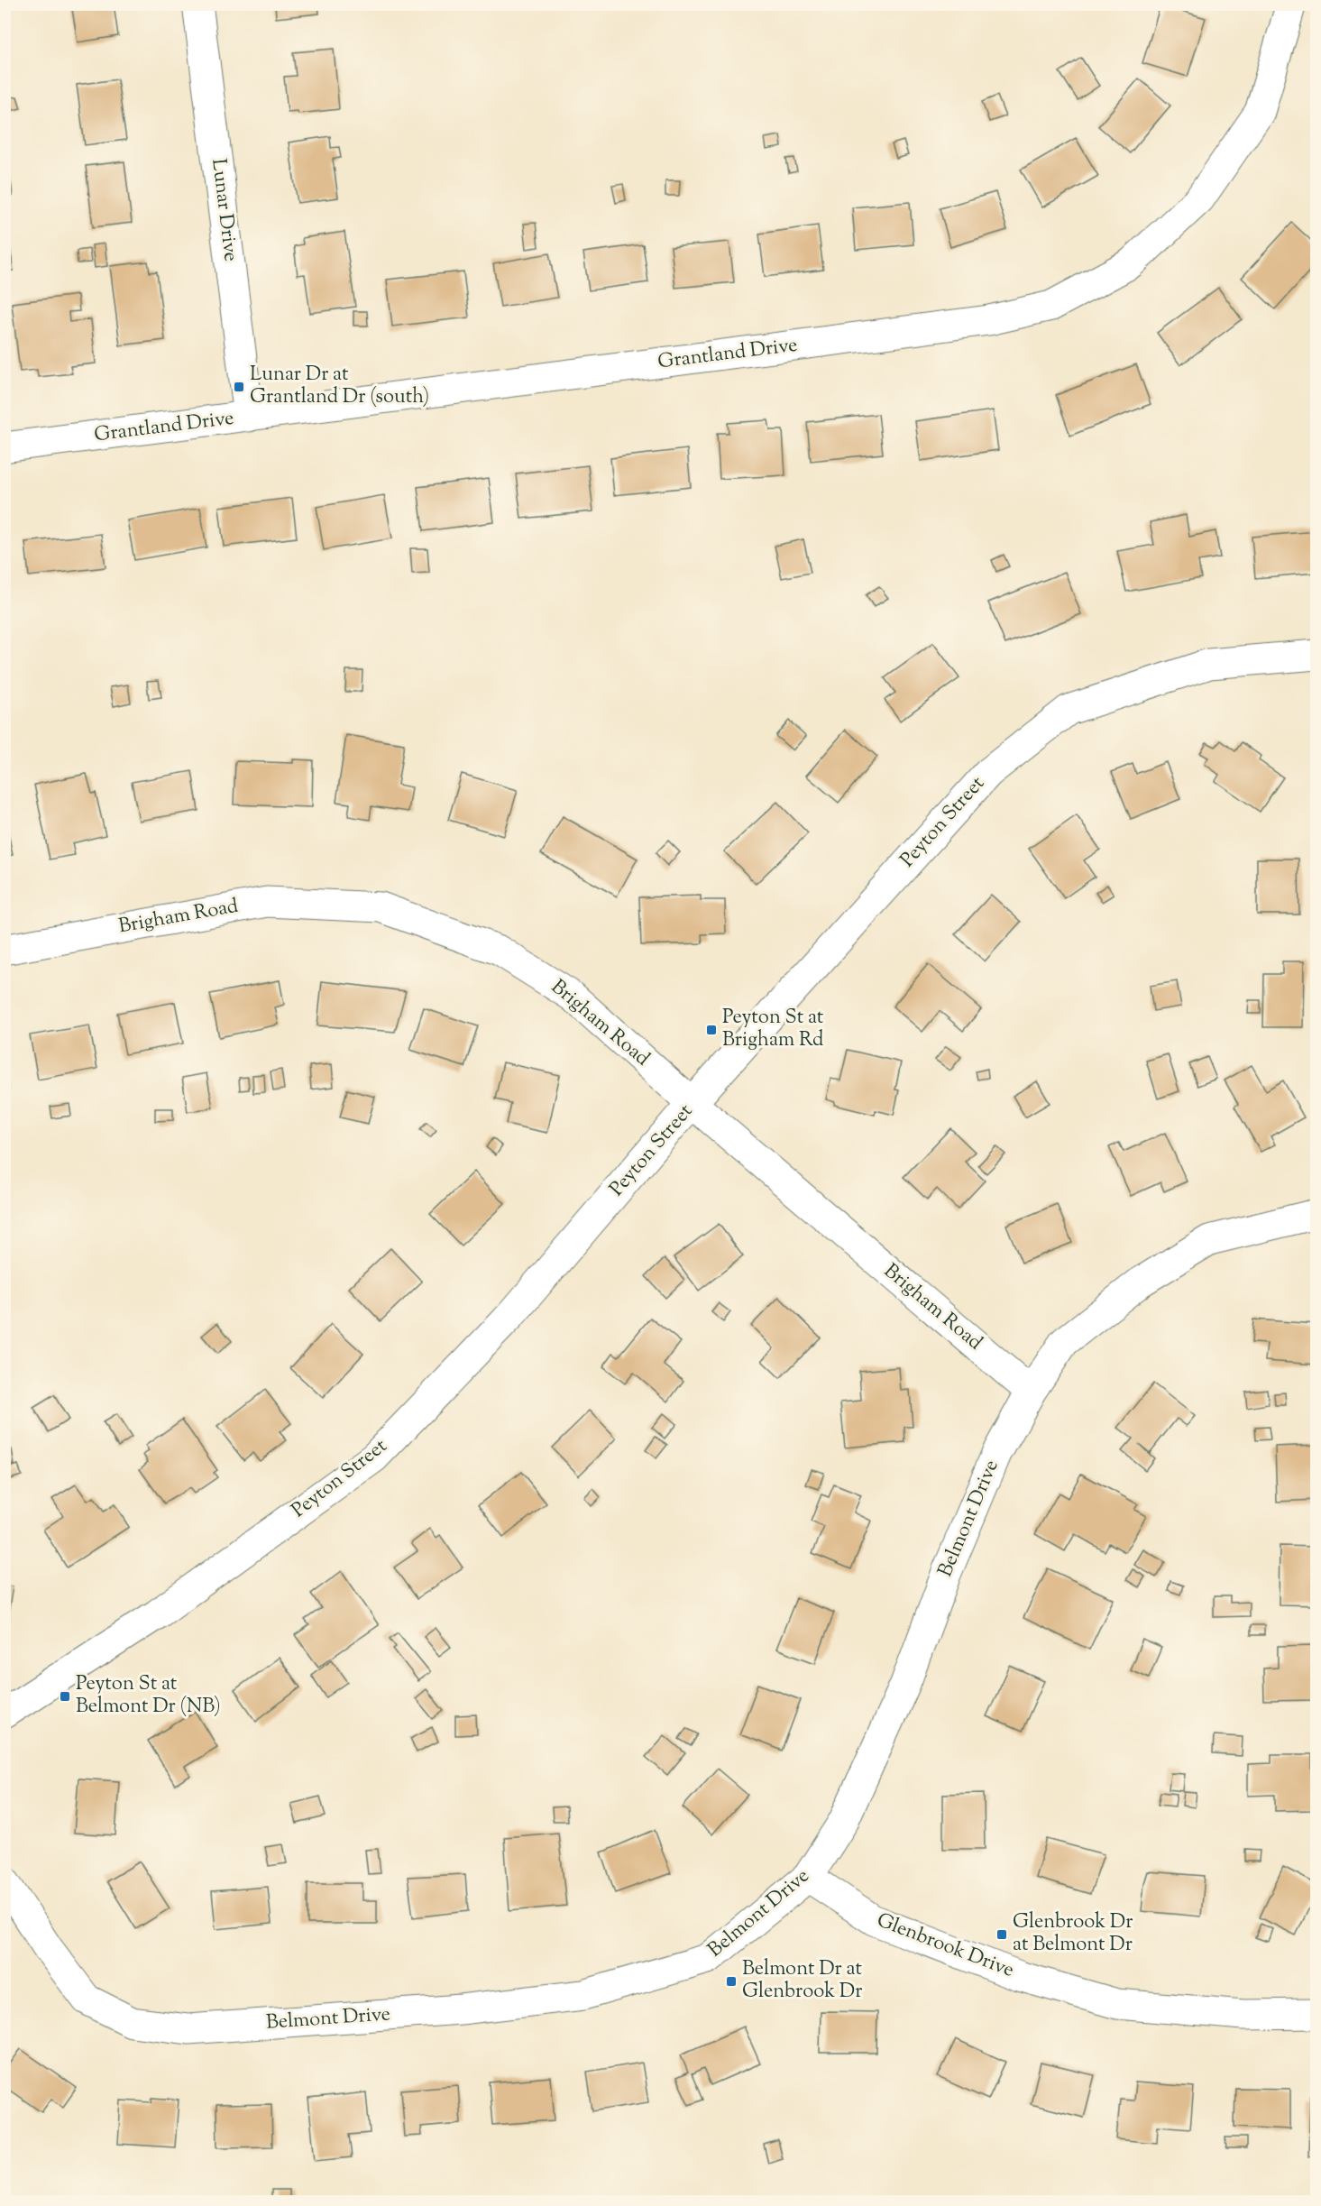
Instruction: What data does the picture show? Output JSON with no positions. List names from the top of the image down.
{
  "streets": {
    "street": [
      "Lunar Drive",
      "Grantland Drive",
      "Peyton Street",
      "Brigham Road",
      "Belmont Drive",
      "Glenbrook Drive"
    ]
  },
  "crossings": [
    ["Lunar Drive", "Grantland Drive"],
    ["Peyton Street", "Brigham Road"],
    ["Brigham Road", "Belmont Drive"],
    ["Belmont Drive", "Glenbrook Drive"]
  ],
  "places": {
    "transit": [
      "Lunar Dr at Grantland Dr (south)",
      "Peyton St at Brigham Rd",
      "Peyton St at Belmont Dr (NB)",
      "Glenbrook Dr at Belmont Dr",
      "Belmont Dr at Glenbrook Dr"
    ]
  }
}
